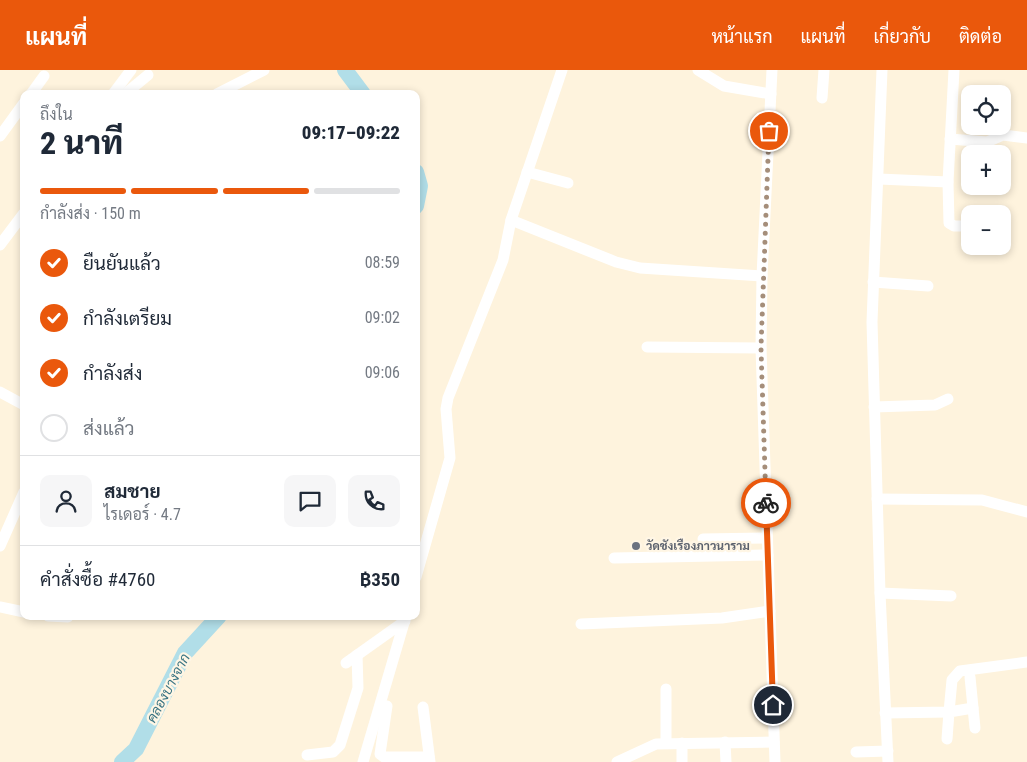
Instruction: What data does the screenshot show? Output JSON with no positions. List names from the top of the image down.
{
  "water": ["คลองบางจาก"],
  "places": ["วัดชังเรืองภาวนาราม"],
  "page": {
    "header": "แผนที่",
    "nav": [
      "หน้าแรก",
      "แผนที่",
      "เกี่ยวกับ",
      "ติดต่อ"
    ],
    "map_buttons": ["+", "−"],
    "heading": ["2 นาที", "ถึงใน", "09:17–09:22"],
    "panel": [
      "สมชาย",
      "ไรเดอร์ · 4.7",
      "คำสั่งซื้อ #4760",
      "฿350"
    ],
    "bar": "กำลังส่ง · 150 m",
    "list": [
      ["ยืนยันแล้ว", "08:59"],
      ["กำลังเตรียม", "09:02"],
      ["กำลังส่ง", "09:06"],
      "ส่งแล้ว"
    ]
  }
}
